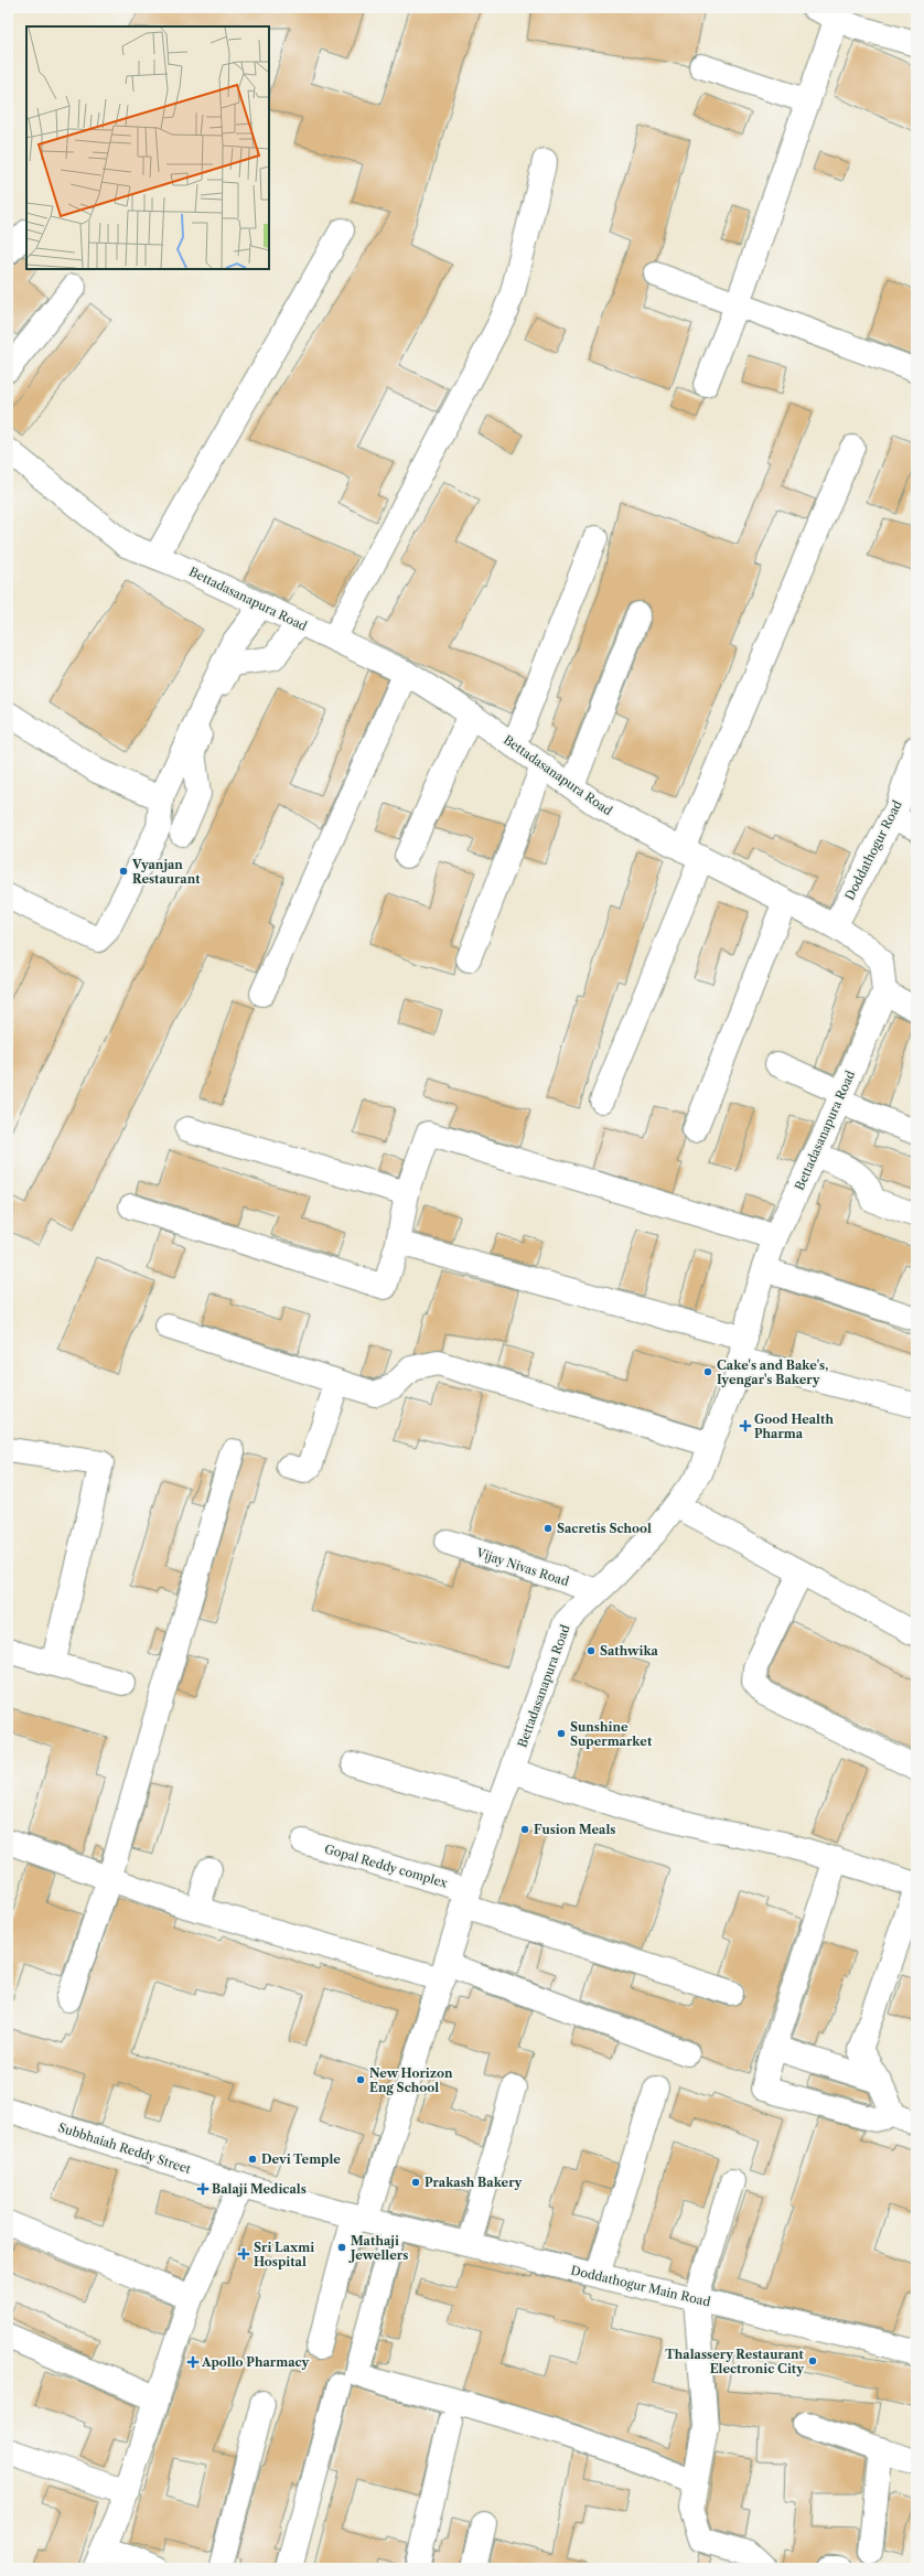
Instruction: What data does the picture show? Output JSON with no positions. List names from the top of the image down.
{
  "streets": {
    "street": [
      "Bettadasanapura Road",
      "Doddathogur Road",
      "Vijay Nivas Road",
      "Gopal Reddy complex",
      "Subbhaiah Reddy Street",
      "Doddathogur Main Road"
    ]
  },
  "crossings": [
    ["Bettadasanapura Road", "Doddathogur Road"],
    ["Bettadasanapura Road", "Vijay Nivas Road"],
    ["Bettadasanapura Road", "Gopal Reddy complex"],
    ["Bettadasanapura Road", "Subbhaiah Reddy Street"],
    ["Bettadasanapura Road", "Doddathogur Main Road"],
    ["Subbhaiah Reddy Street", "Doddathogur Main Road"]
  ],
  "places": {
    "other": [
      "Vyanjan Restaurant",
      "Cake's and Bake's, Iyengar's Bakery",
      "Sacretis School",
      "Sathwika",
      "Sunshine Supermarket",
      "Fusion Meals",
      "New Horizon Eng School",
      "Devi Temple",
      "Prakash Bakery",
      "Mathaji Jewellers",
      "Thalassery Restaurant Electronic City"
    ],
    "health": [
      "Good Health Pharma",
      "Balaji Medicals",
      "Sri Laxmi Hospital",
      "Apollo Pharmacy"
    ]
  }
}
